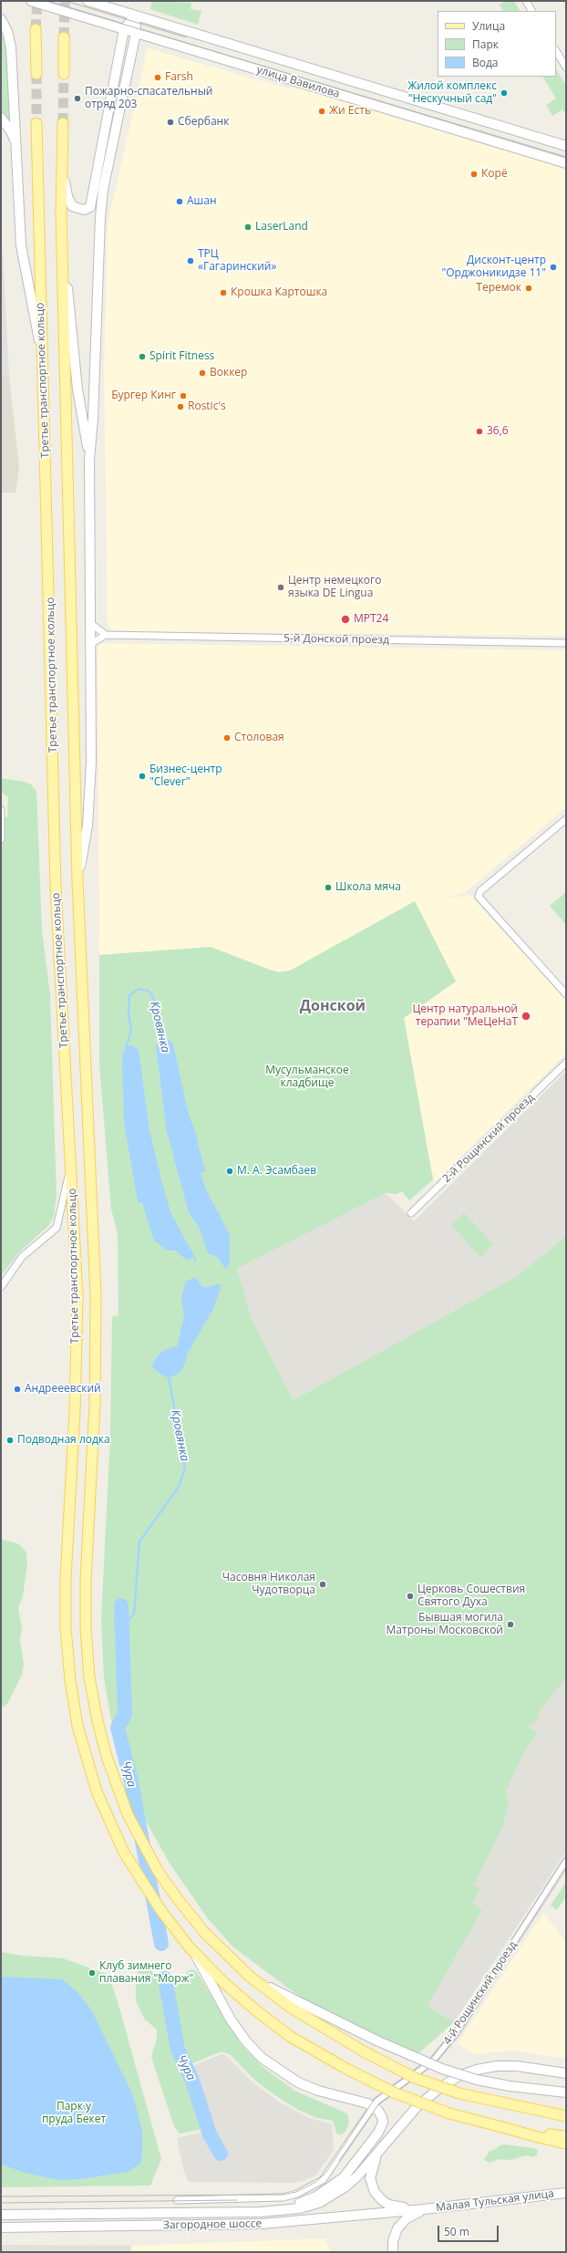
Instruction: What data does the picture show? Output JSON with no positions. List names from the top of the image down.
{
  "streets": {
    "main road": [
      "улица Вавилова",
      "Третье транспортное кольцо",
      "Малая Тульская улица",
      "Загородное шоссе"
    ],
    "street": ["5-й Донской проезд", "2-й Рощинский проезд", "4-й Рощинский проезд"]
  },
  "crossings": [
    ["Малая Тульская улица", "Загородное шоссе"]
  ],
  "districts": ["Донской"],
  "water": ["Кровянка", "Чура"],
  "parks": ["Мусульманское кладбище", "Парк у пруда Бекет"],
  "places": [
    "Farsh",
    "Жилой комплекс \"Нескучный сад\"",
    "Пожарно-спасательный отряд 203",
    "Жи Есть",
    "Сбербанк",
    "Корё",
    "Ашан",
    "LaserLand",
    "ТРЦ «Гагаринский»",
    "Дисконт-центр \"Орджоникидзе 11\"",
    "Теремок",
    "Крошка Картошка",
    "Spirit Fitness",
    "Воккер",
    "Бургер Кинг",
    "Rostic's",
    "36,6",
    "Центр немецкого языка DE Lingua",
    "МРТ24",
    "Столовая",
    "Бизнес-центр \"Clever\"",
    "Школа мяча",
    "Центр натуральной терапии \"МеЦеНаТ",
    "М. А. Эсамбаев",
    "Андрееевский",
    "Подводная лодка",
    "Часовня Николая Чудотворца",
    "Церковь Сошествия Святого Духа",
    "Бывшая могила Матроны Московской",
    "Клуб зимнего плавания \"Морж\""
  ],
  "legend": ["Улица", "Парк", "Вода"],
  "scale_bar": "50 m"
}
